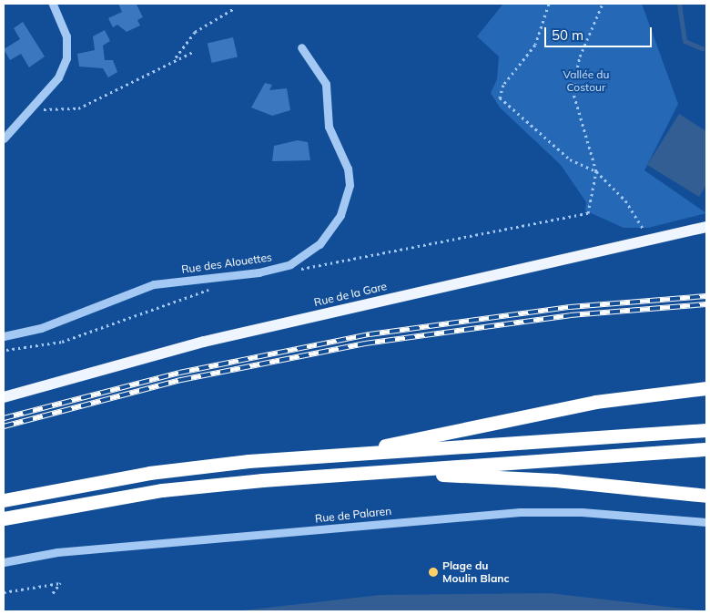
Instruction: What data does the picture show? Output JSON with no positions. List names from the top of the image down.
{
  "streets": {
    "main road": ["Rue de la Gare"],
    "street": ["Rue des Alouettes", "Rue de Palaren"]
  },
  "parks": ["Vallée du Costour"],
  "places": ["Plage du Moulin Blanc"],
  "scale_bar": "50 m"
}
